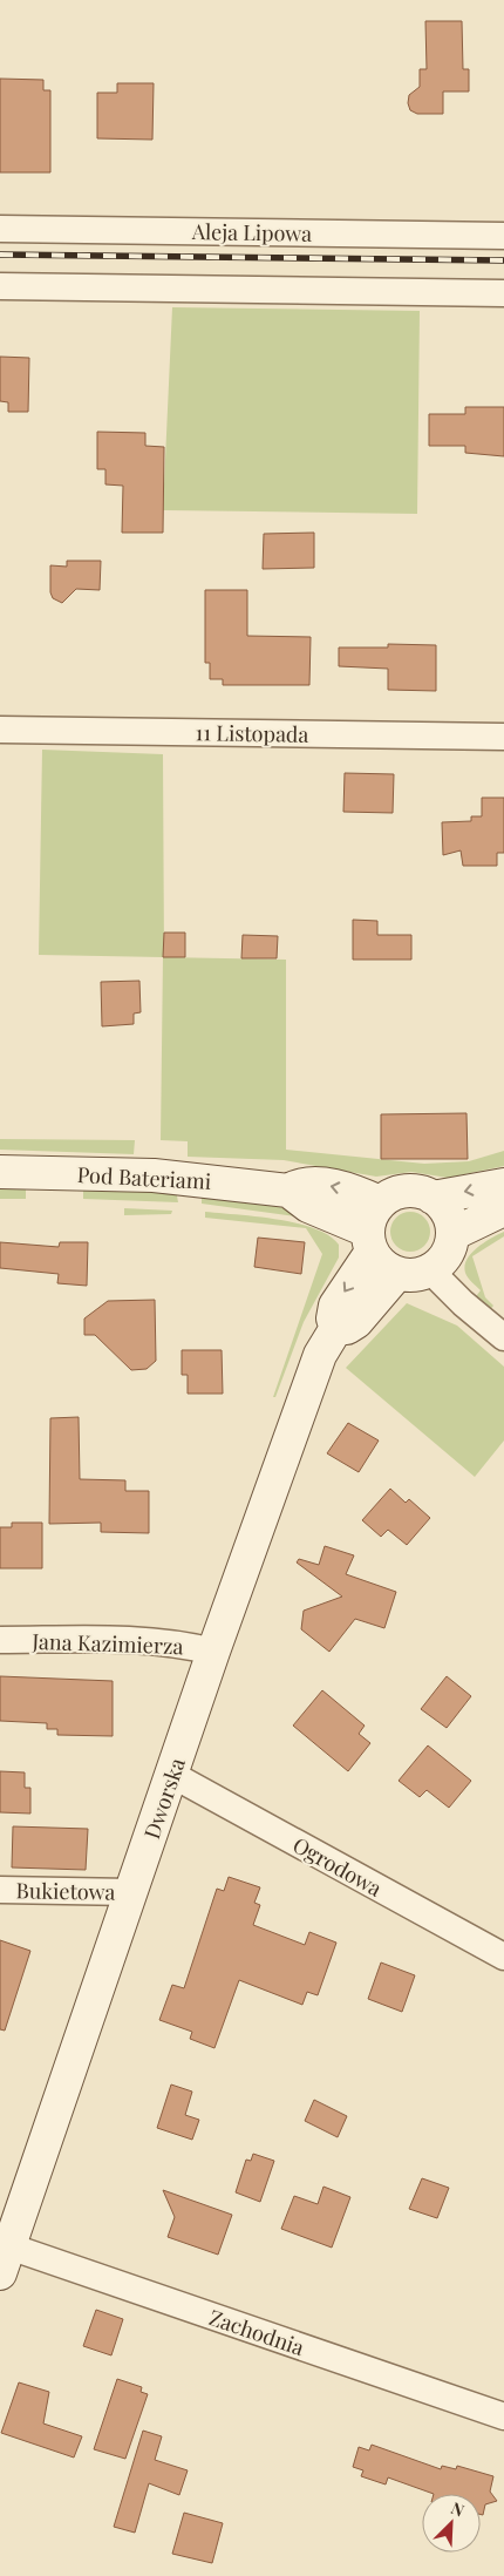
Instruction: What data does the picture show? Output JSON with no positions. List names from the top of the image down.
{
  "streets": {
    "street": [
      "Aleja Lipowa",
      "11 Listopada",
      "Pod Bateriami",
      "Jana Kazimierza",
      "Dworska",
      "Ogrodowa",
      "Bukietowa",
      "Zachodnia"
    ]
  },
  "crossings": [
    ["Pod Bateriami", "Dworska"],
    ["Jana Kazimierza", "Dworska"],
    ["Dworska", "Ogrodowa"],
    ["Dworska", "Bukietowa"],
    ["Dworska", "Zachodnia"]
  ],
  "north": "top right"
}
